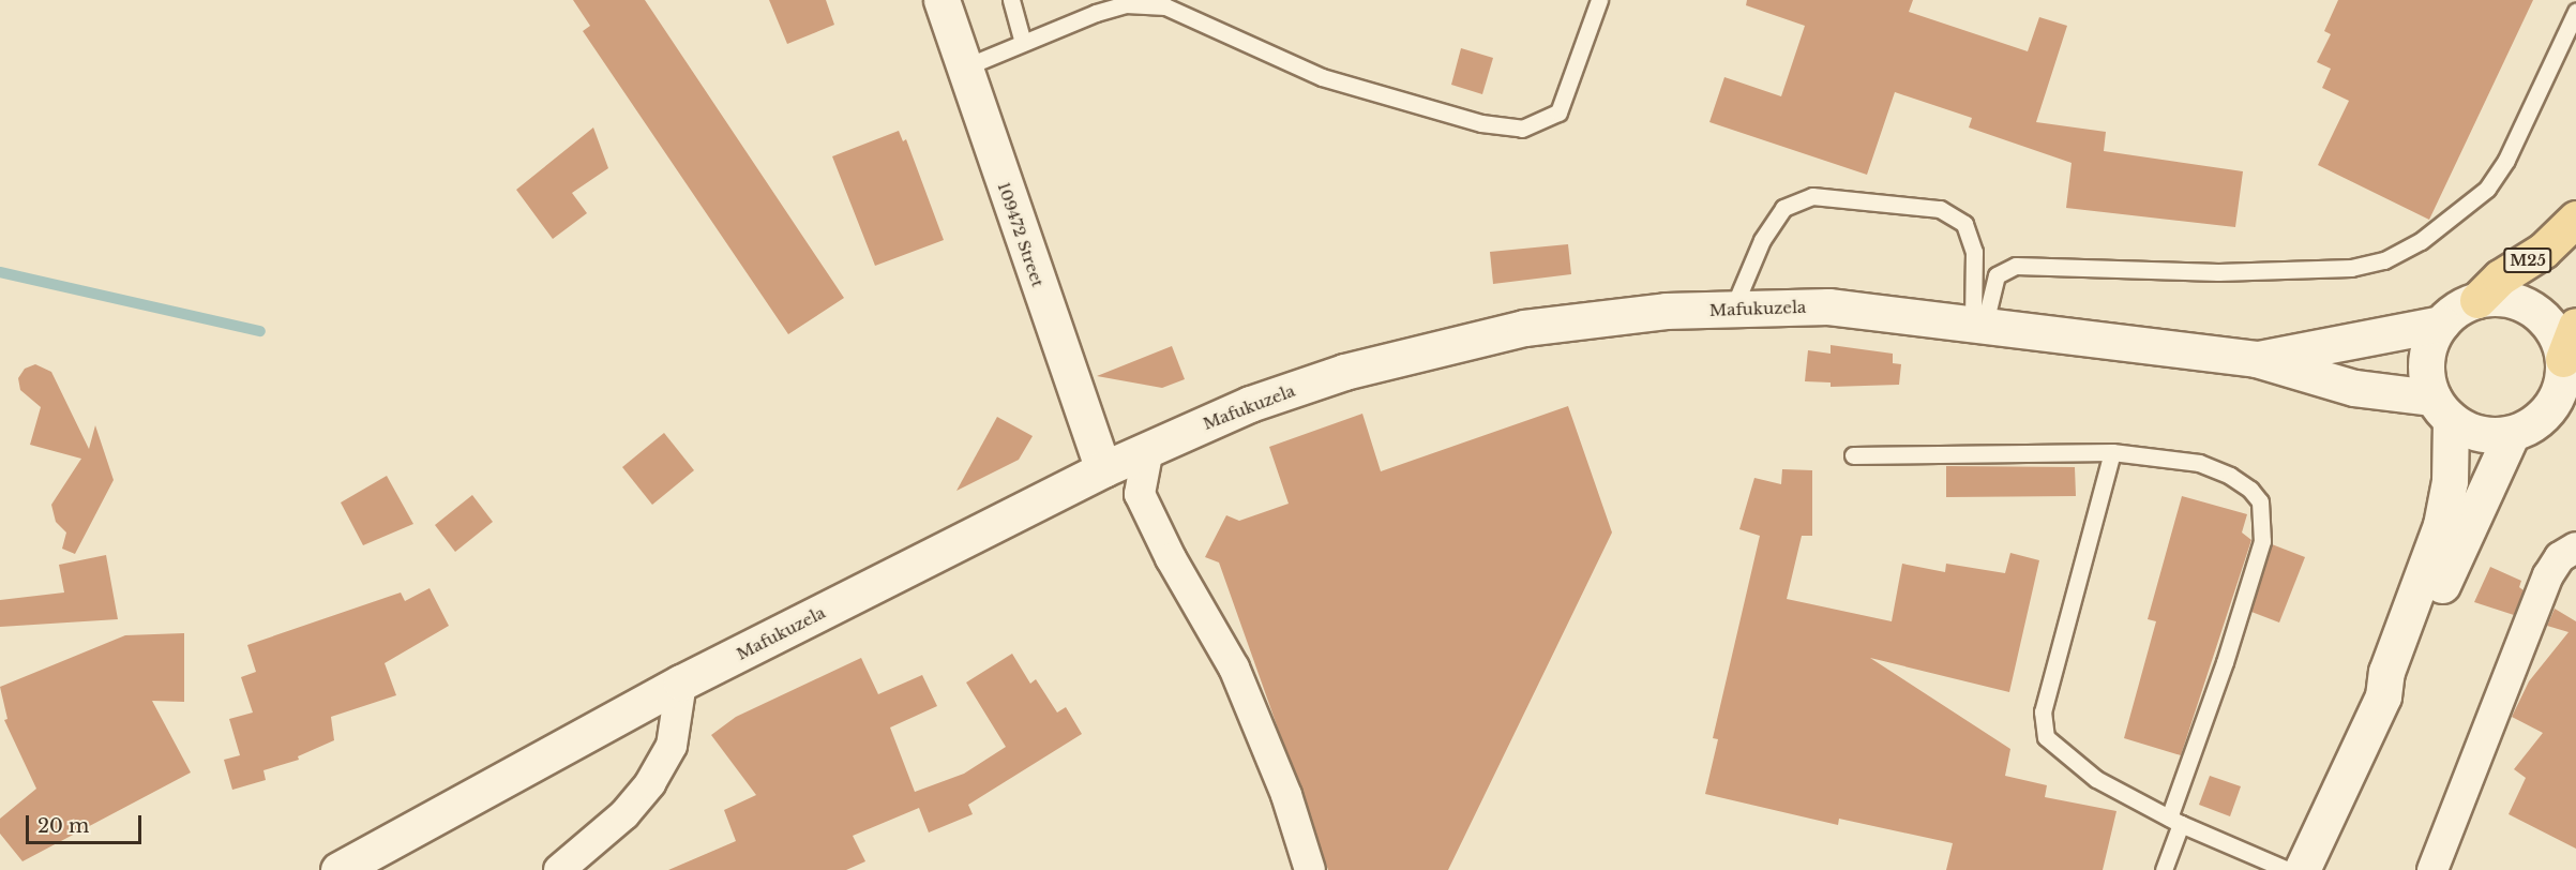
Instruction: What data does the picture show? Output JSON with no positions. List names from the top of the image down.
{
  "streets": {
    "main road": ["109472 Street", "M25", "Mafukuzela"]
  },
  "crossings": [
    ["109472 Street", "Mafukuzela"]
  ],
  "scale_bar": "20 m"
}
